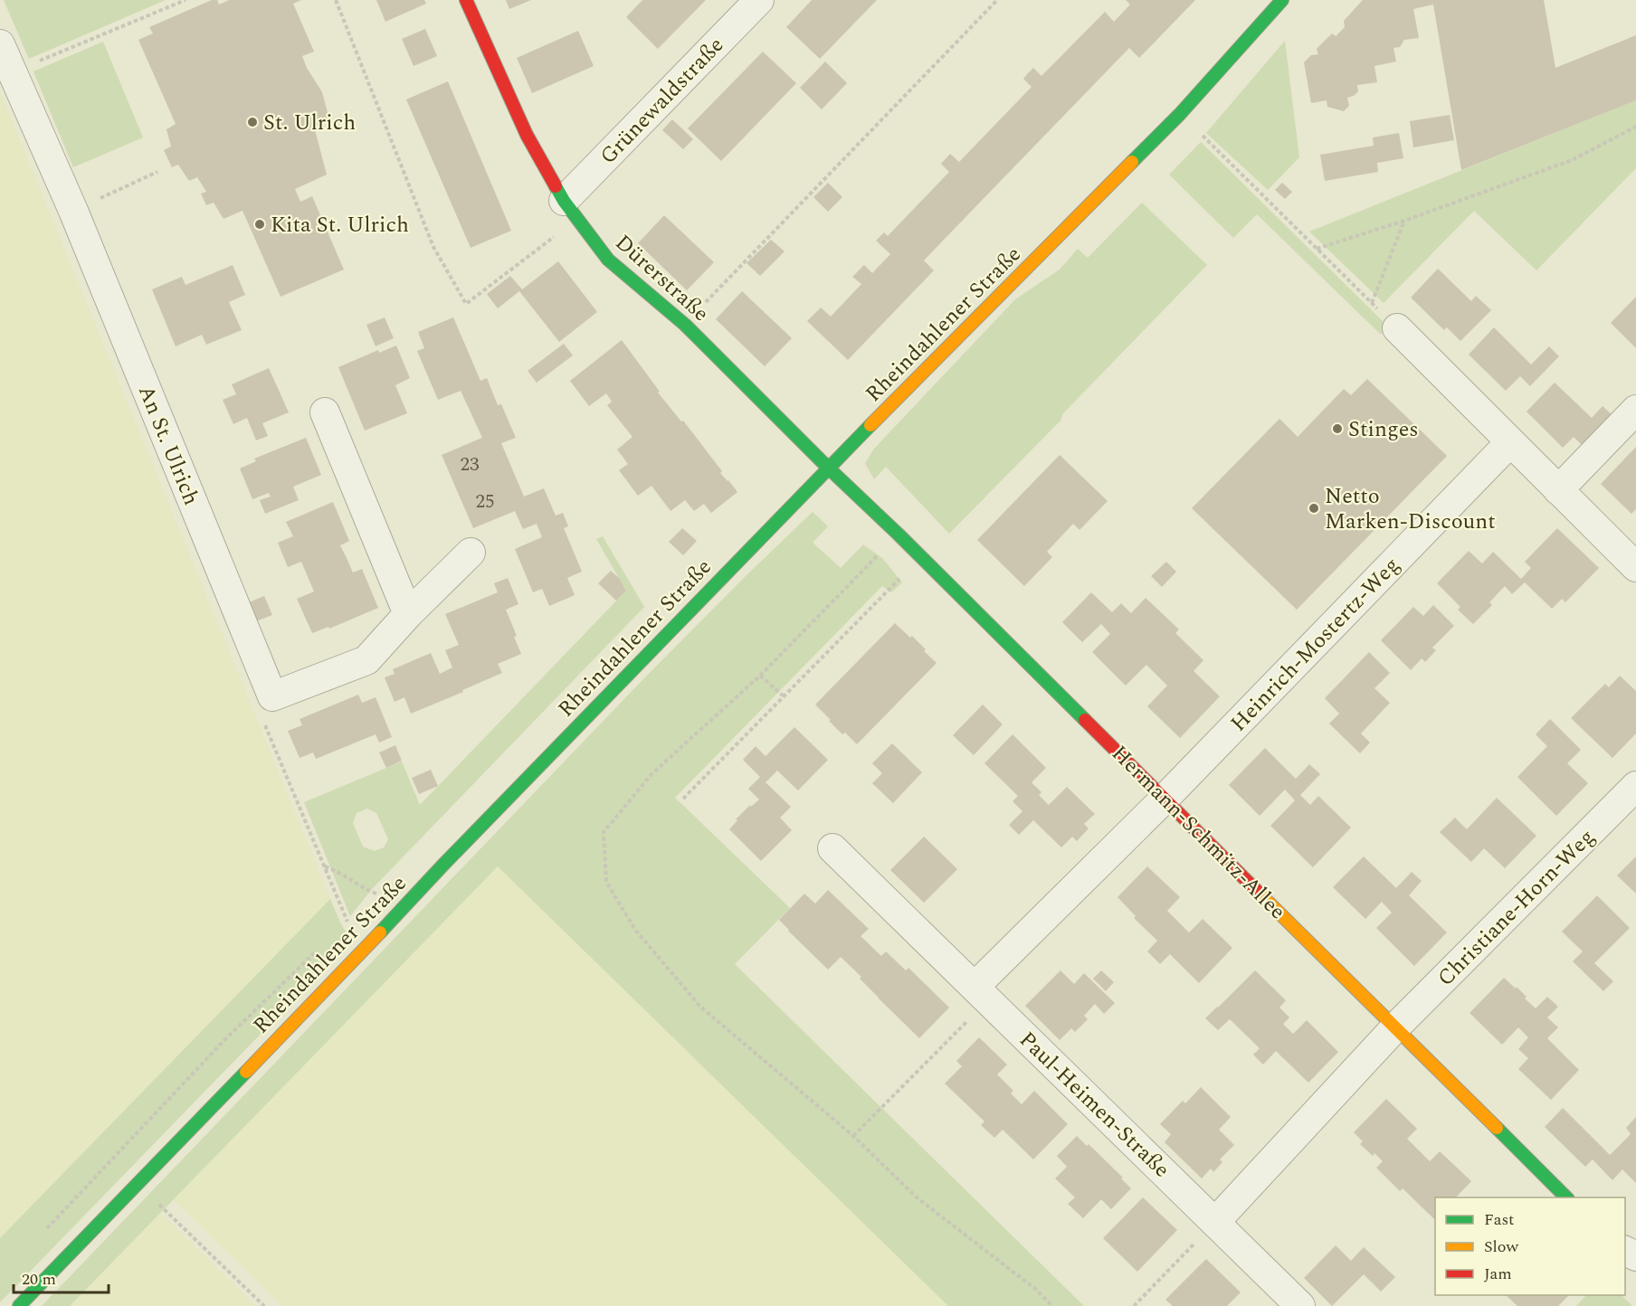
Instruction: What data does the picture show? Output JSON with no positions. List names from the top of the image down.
{
  "streets": {
    "main road": ["Dürerstraße", "Rheindahlener Straße", "Hermann-Schmitz-Allee"],
    "street": [
      "Grünewaldstraße",
      "An St. Ulrich",
      "Heinrich-Mostertz-Weg",
      "Christiane-Horn-Weg",
      "Paul-Heimen-Straße"
    ]
  },
  "crossings": [
    ["Grünewaldstraße", "Dürerstraße"],
    ["Dürerstraße", "Rheindahlener Straße"],
    ["Dürerstraße", "Hermann-Schmitz-Allee"],
    ["Rheindahlener Straße", "Hermann-Schmitz-Allee"],
    ["Heinrich-Mostertz-Weg", "Hermann-Schmitz-Allee"],
    ["Hermann-Schmitz-Allee", "Christiane-Horn-Weg"]
  ],
  "places": [
    "St. Ulrich",
    "Kita St. Ulrich",
    "Stinges",
    "Netto Marken-Discount"
  ],
  "house_numbers": ["23", "25"],
  "legend": ["Fast", "Slow", "Jam"],
  "scale_bar": "20 m"
}
